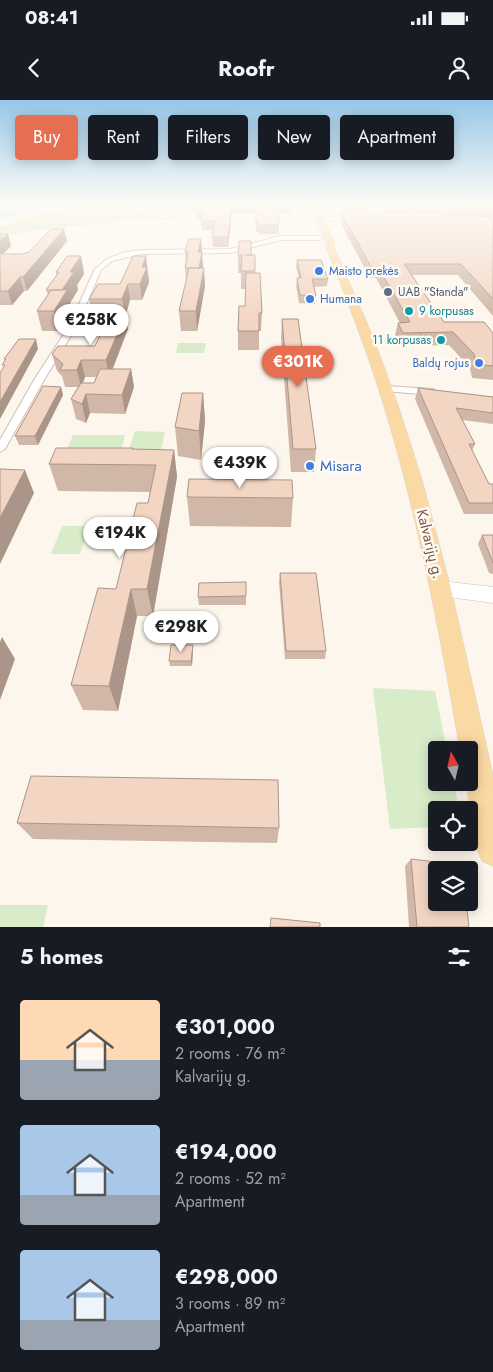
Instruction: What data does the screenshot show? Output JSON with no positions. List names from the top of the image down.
{
  "streets": {
    "main road": ["Kalvarijų g."]
  },
  "places": [
    "Maisto prekės",
    "UAB \"Standa\"",
    "Humana",
    "9 korpusas",
    "11 korpusas",
    "Baldų rojus",
    "Misara"
  ],
  "north": "top",
  "page": {
    "status": "08:41",
    "header": "Roofr",
    "chip": [
      "Buy",
      "Rent",
      "Filters",
      "New",
      "Apartment"
    ],
    "price": [
      "€258K",
      "€301K",
      "€439K",
      "€194K",
      "€298K"
    ],
    "heading": "5 homes",
    "list": [
      {
        "name": "€301,000",
        "note": "2 rooms · 76 m² · Kalvarijų g."
      },
      {
        "name": "€194,000",
        "note": "2 rooms · 52 m² · Apartment"
      },
      {
        "name": "€298,000",
        "note": "3 rooms · 89 m² · Apartment"
      }
    ]
  }
}
